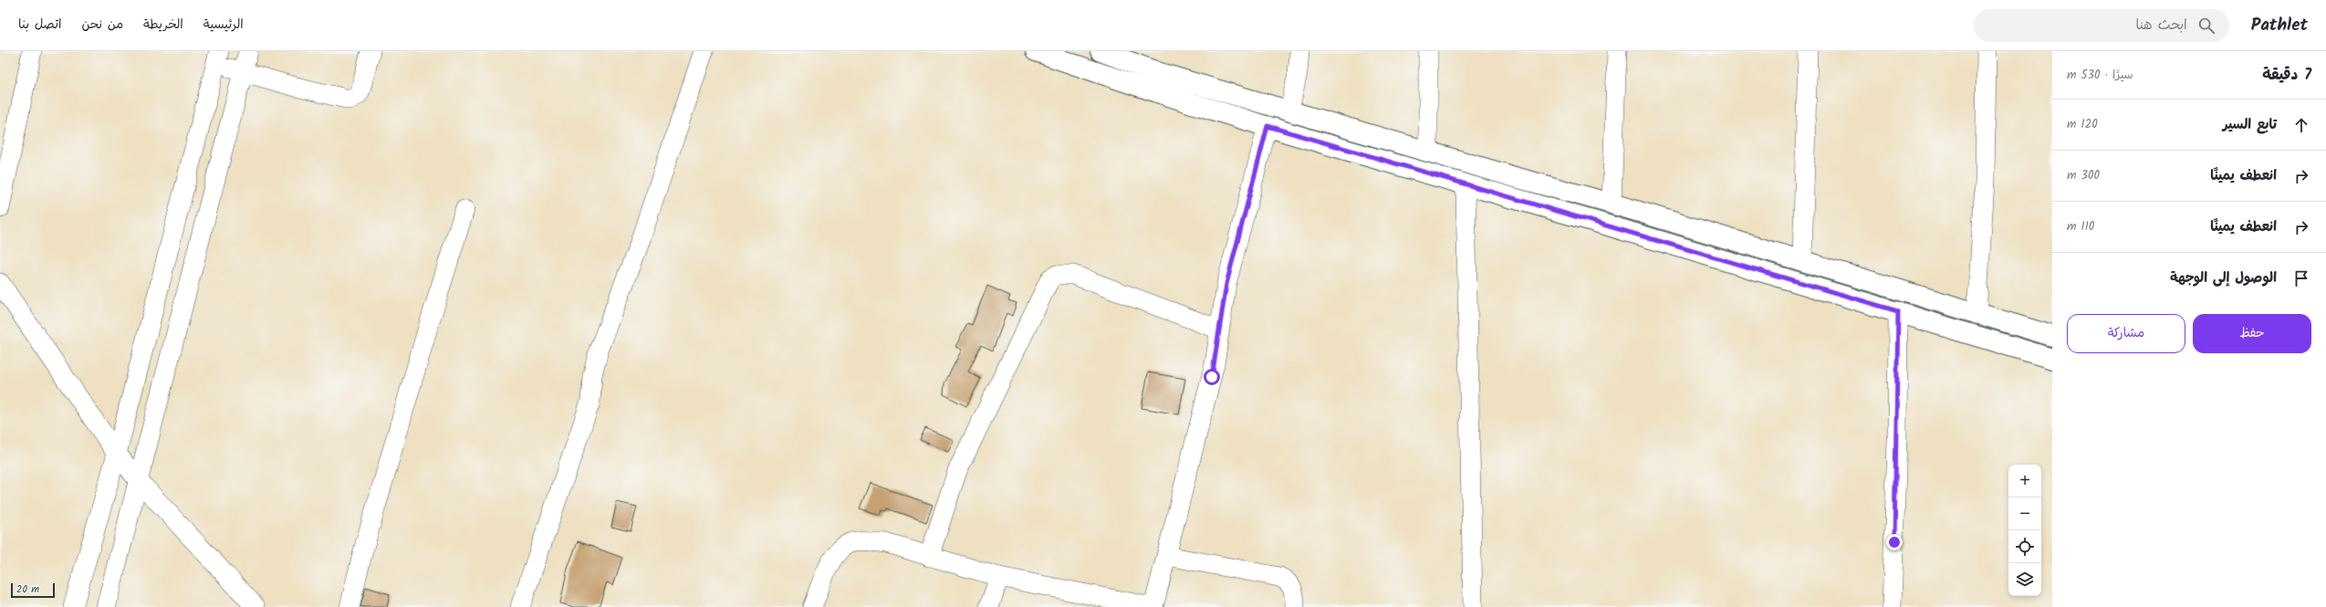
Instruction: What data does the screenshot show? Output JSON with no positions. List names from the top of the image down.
{
  "scale_bar": "20 m",
  "page": {
    "header": "Pathlet",
    "search": "ابحث هنا",
    "nav": [
      "الرئيسية",
      "الخريطة",
      "من نحن",
      "اتصل بنا"
    ],
    "heading": ["7 دقيقة", "سيرًا · 530 m"],
    "list": [
      ["تابع السير", "120 m"],
      ["انعطف يمينًا", "300 m"],
      ["انعطف يمينًا", "110 m"],
      "الوصول إلى الوجهة"
    ],
    "buttons": ["حفظ", "مشاركة"],
    "map_buttons": ["+", "−"],
    "scale": "20 m"
  }
}
